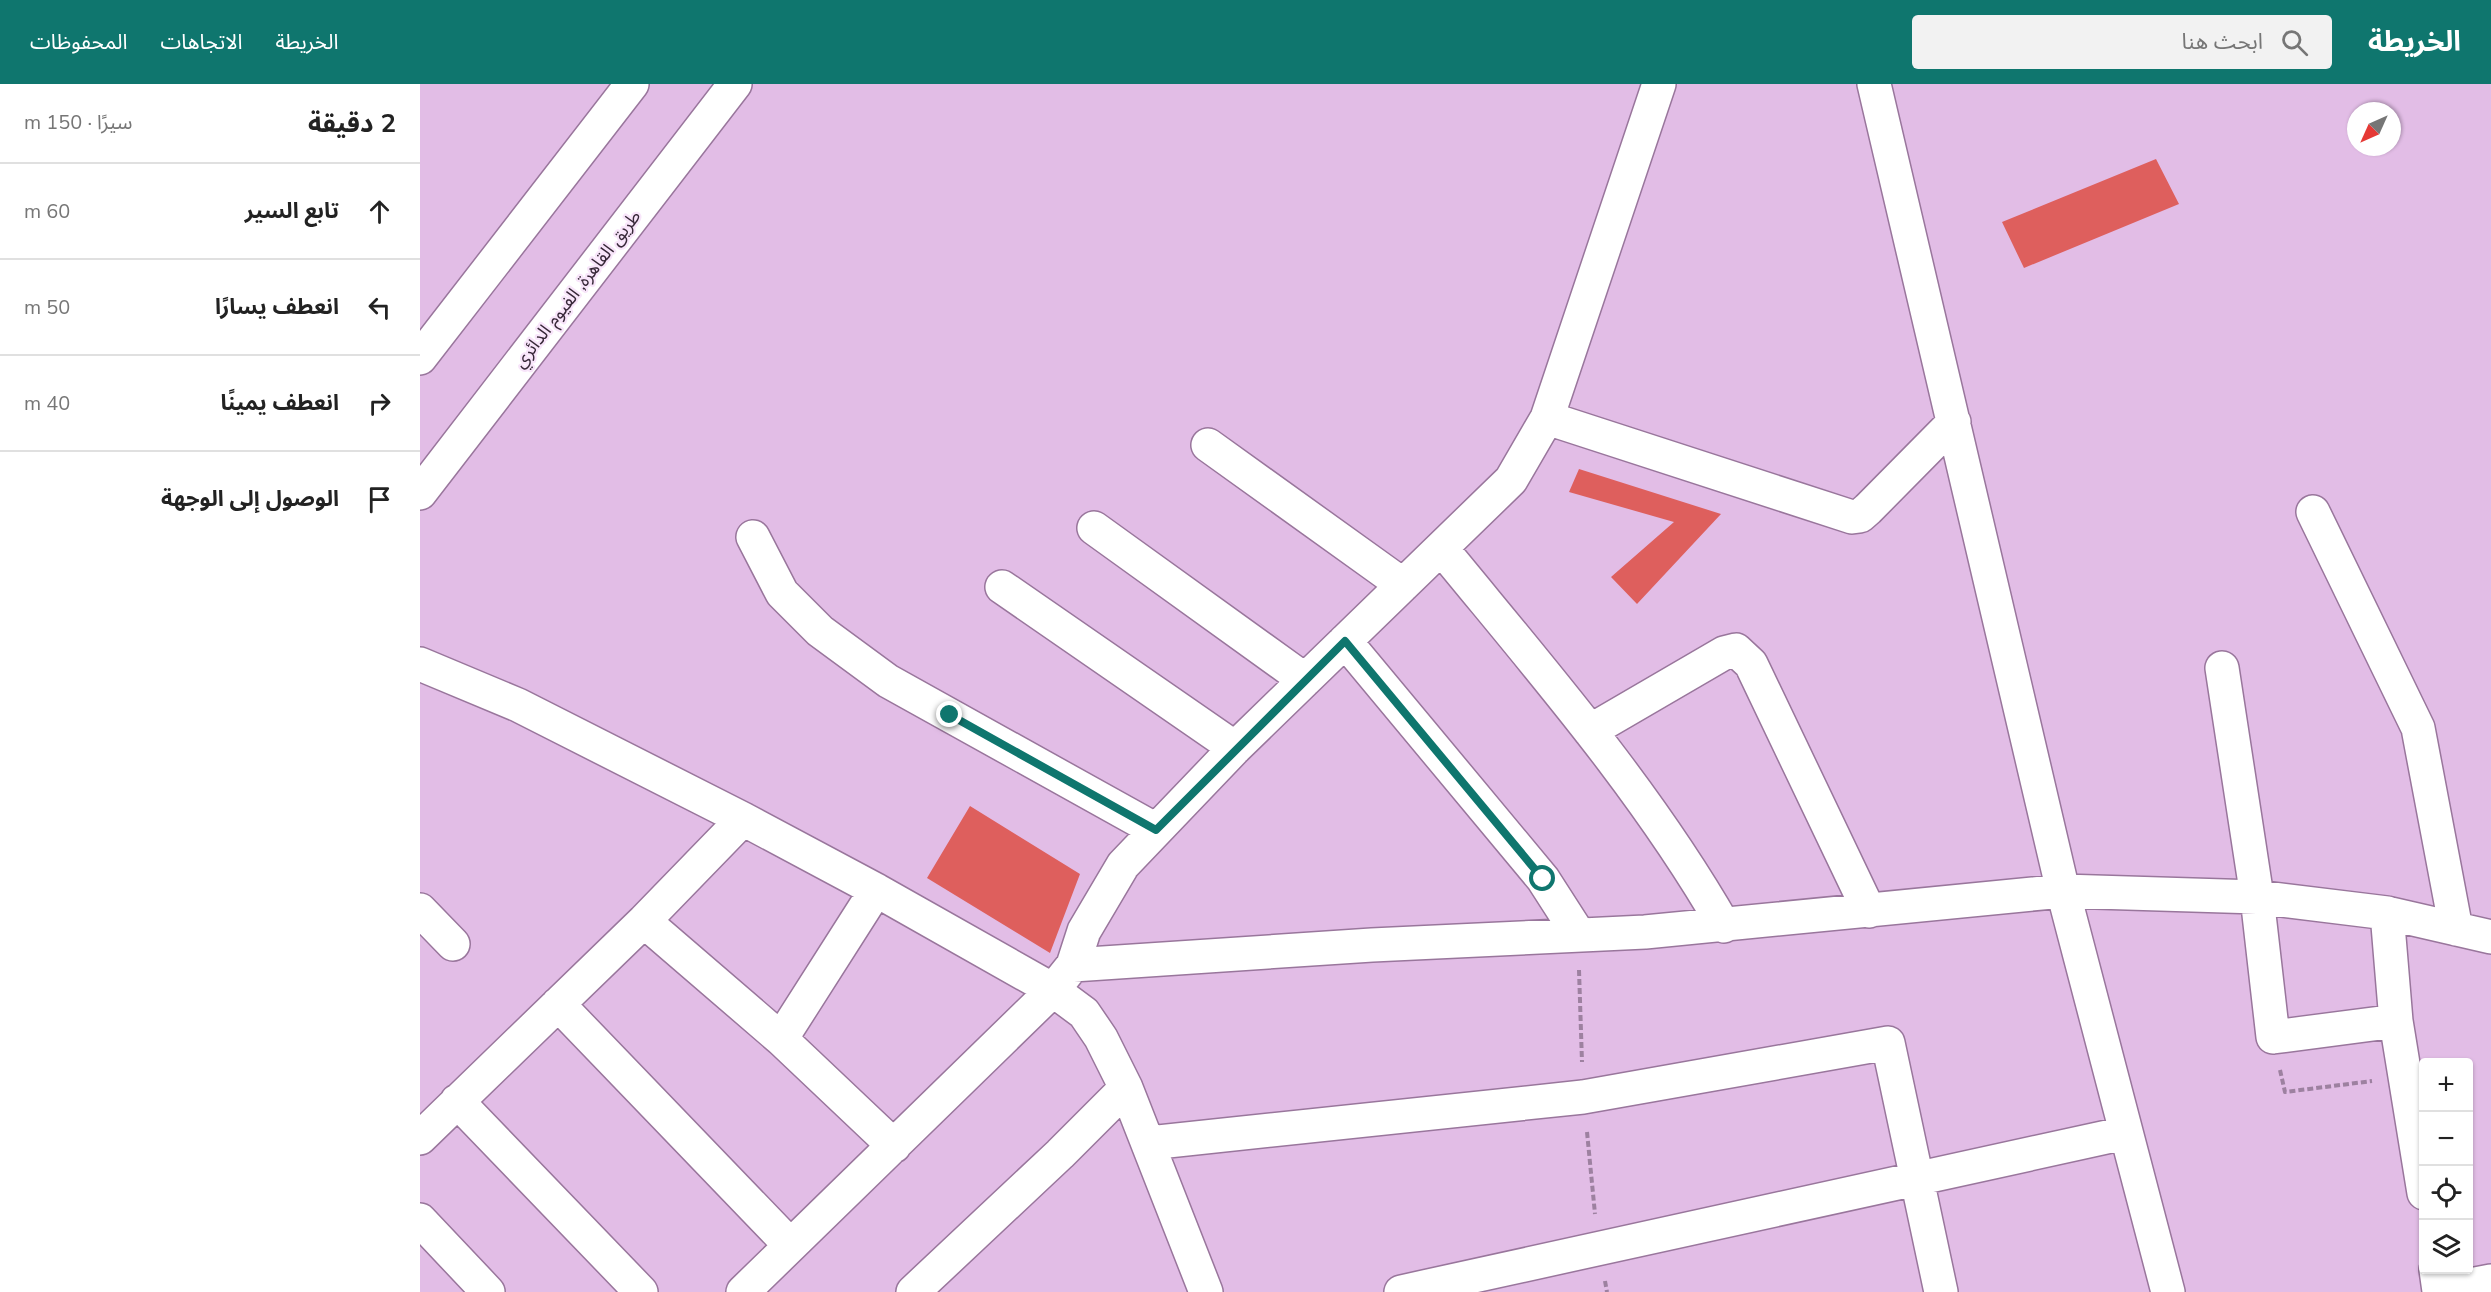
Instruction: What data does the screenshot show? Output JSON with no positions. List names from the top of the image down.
{
  "streets": {
    "main road": ["طريق القاهرة, الفيوم الدائري"]
  },
  "north": "bottom left",
  "page": {
    "header": "الخريطة",
    "search": "ابحث هنا",
    "nav": ["الخريطة", "الاتجاهات", "المحفوظات"],
    "heading": ["2 دقيقة", "سيرًا · 150 m"],
    "list": [
      ["تابع السير", "60 m"],
      ["انعطف يسارًا", "50 m"],
      ["انعطف يمينًا", "40 m"],
      "الوصول إلى الوجهة"
    ],
    "map_buttons": ["+", "−"]
  }
}
